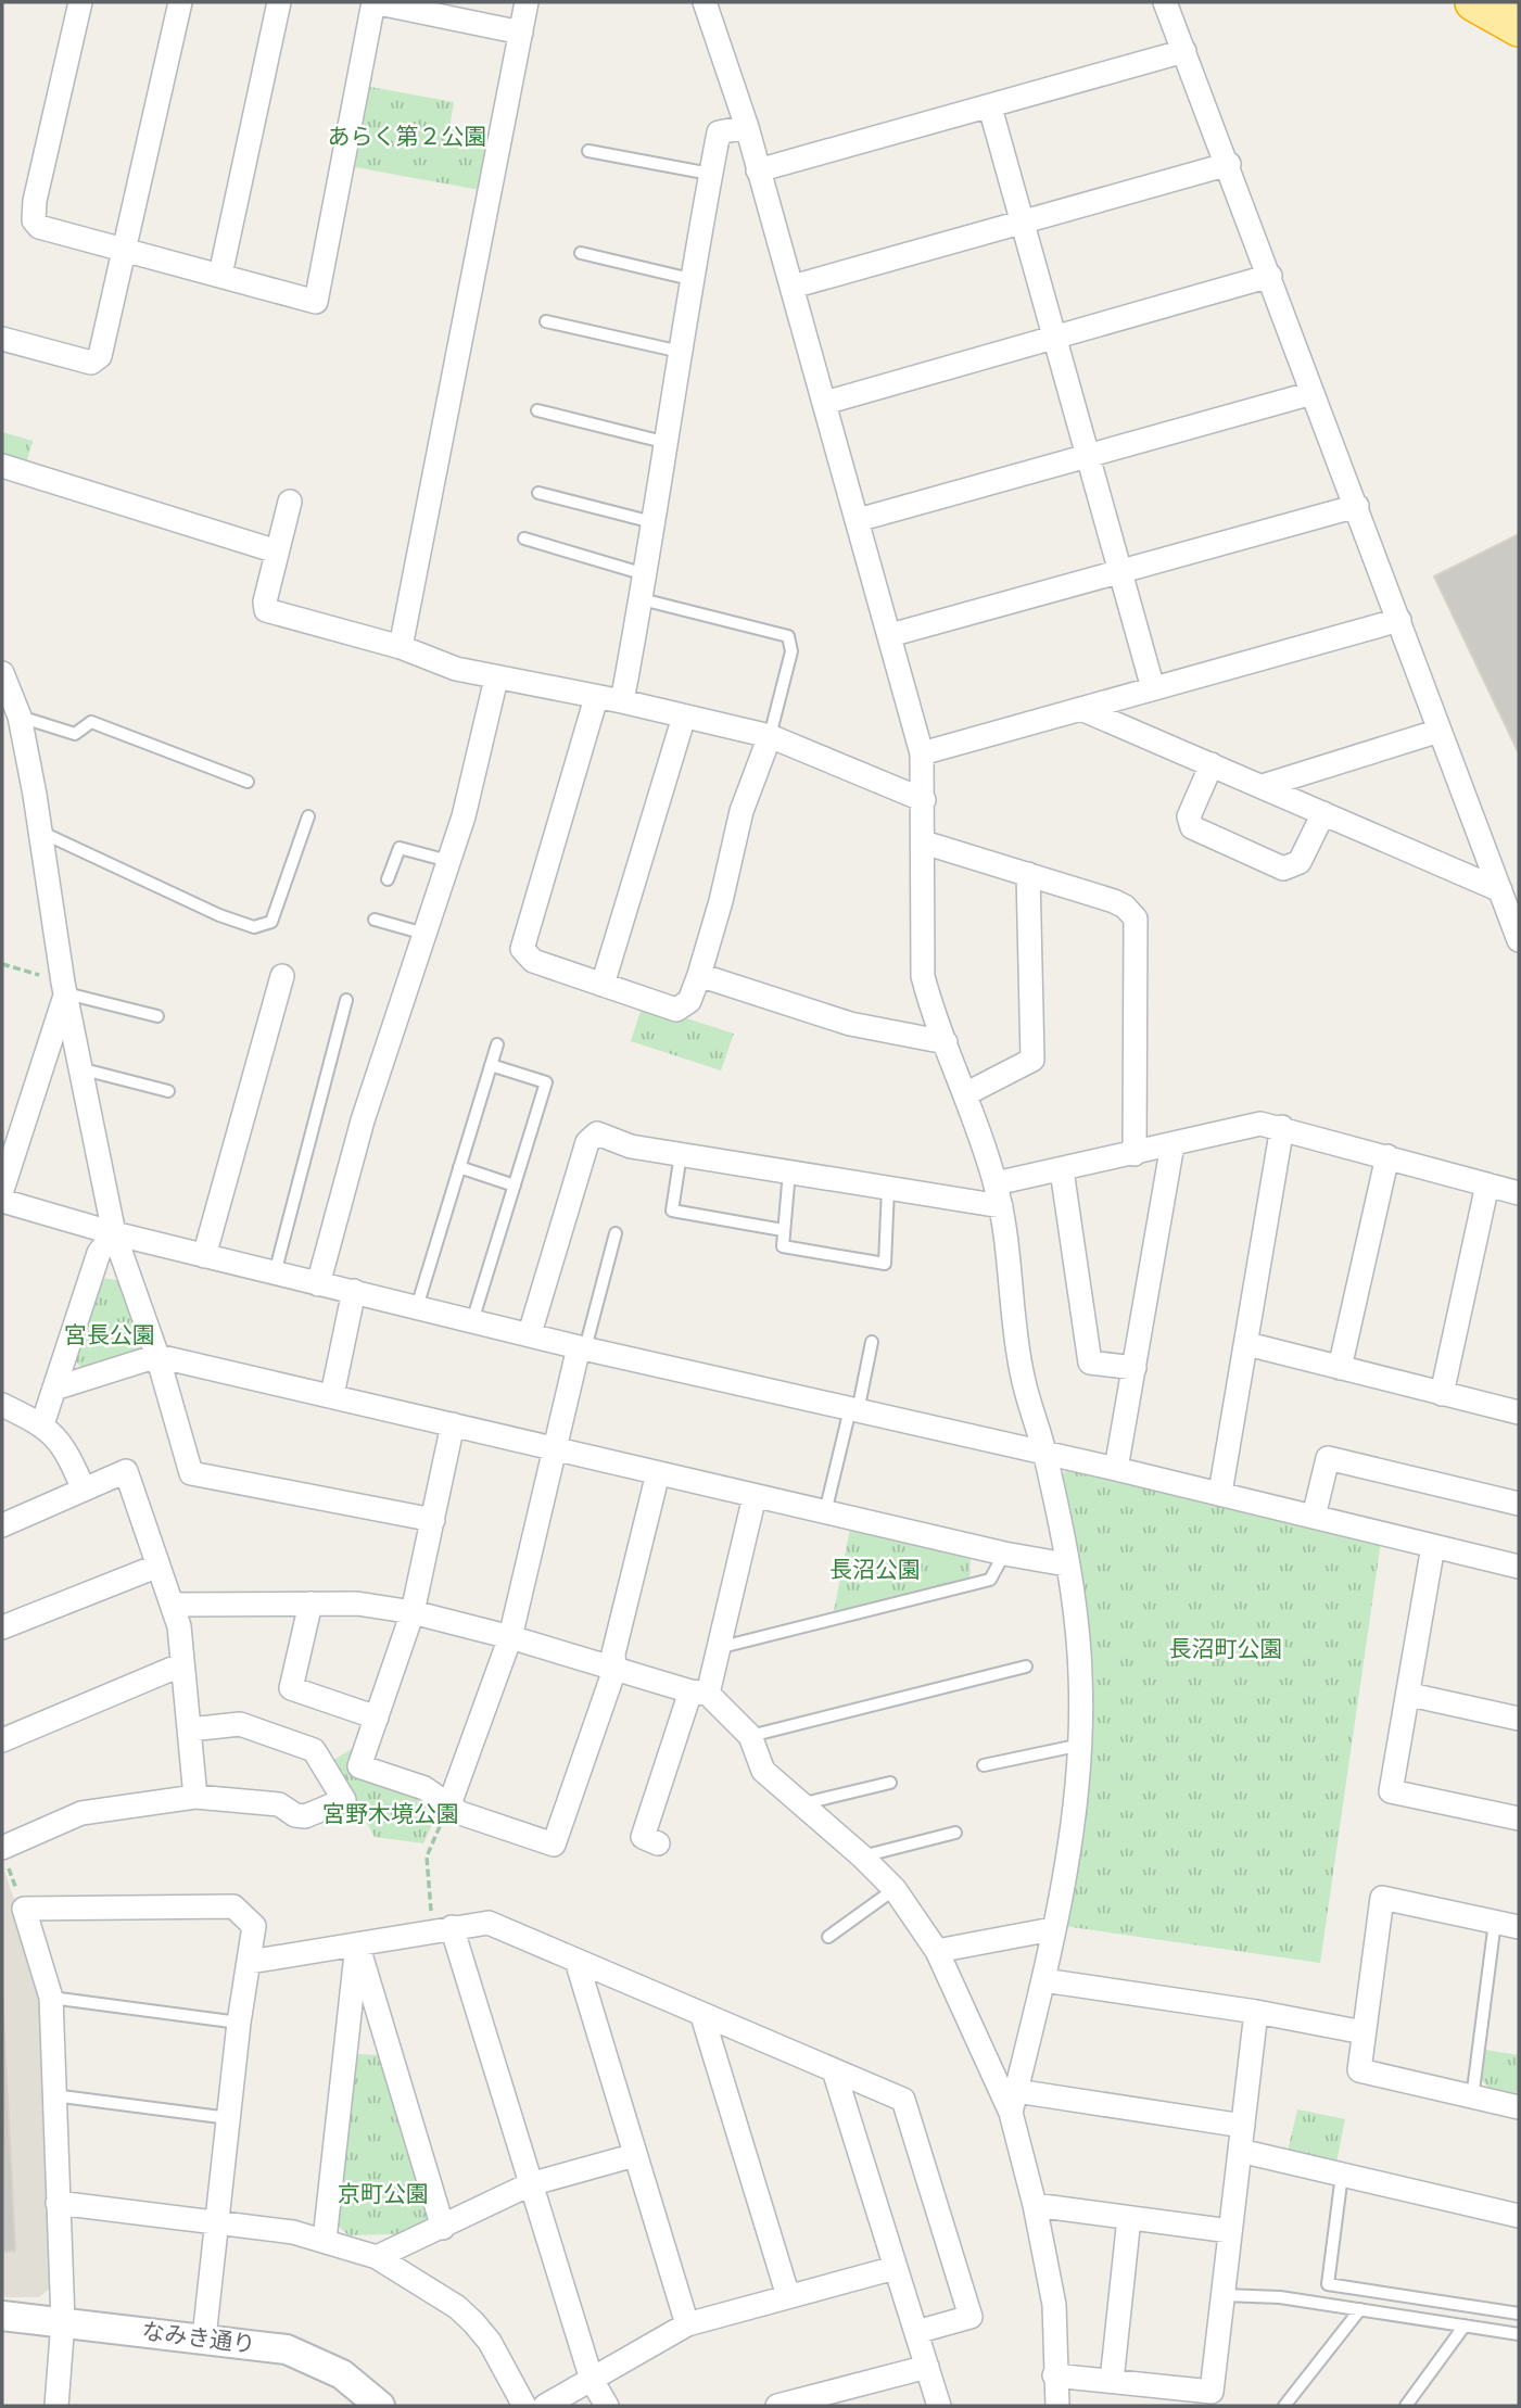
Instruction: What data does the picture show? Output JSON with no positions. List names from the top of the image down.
{
  "streets": {
    "street": ["なみき通り"]
  },
  "parks": [
    "あらく第２公園",
    "宮長公園",
    "長沼公園",
    "長沼町公園",
    "宮野木境公園",
    "京町公園"
  ]
}
